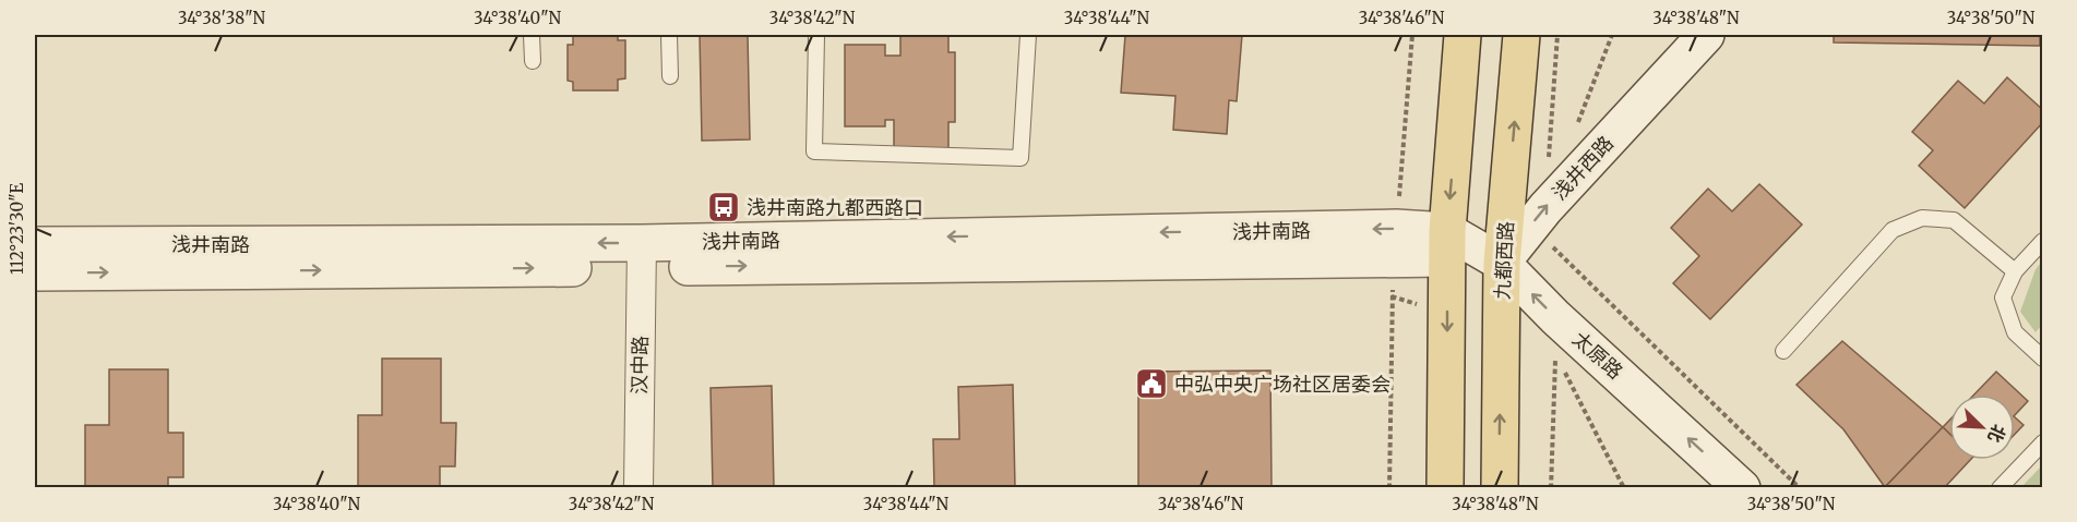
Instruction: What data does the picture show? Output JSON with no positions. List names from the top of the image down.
{
  "streets": {
    "main road": ["九都西路"],
    "street": [
      "浅井西路",
      "浅井南路",
      "太原路",
      "汉中路"
    ]
  },
  "crossings": [
    ["浅井西路", "九都西路"],
    ["浅井西路", "太原路"],
    ["浅井南路", "太原路"],
    ["浅井南路", "汉中路"],
    ["九都西路", "太原路"]
  ],
  "one_way": ["浅井西路", "太原路"],
  "places": {
    "bus stop": ["浅井南路九都西路口"],
    "public building": ["中弘中央广场社区居委会"]
  },
  "north": "bottom right",
  "coordinates": [
    "34°38'38\"N",
    "34°38'40\"N",
    "34°38'42\"N",
    "34°38'44\"N",
    "34°38'46\"N",
    "34°38'48\"N",
    "34°38'50\"N",
    "112°23'30\"E"
  ]
}
